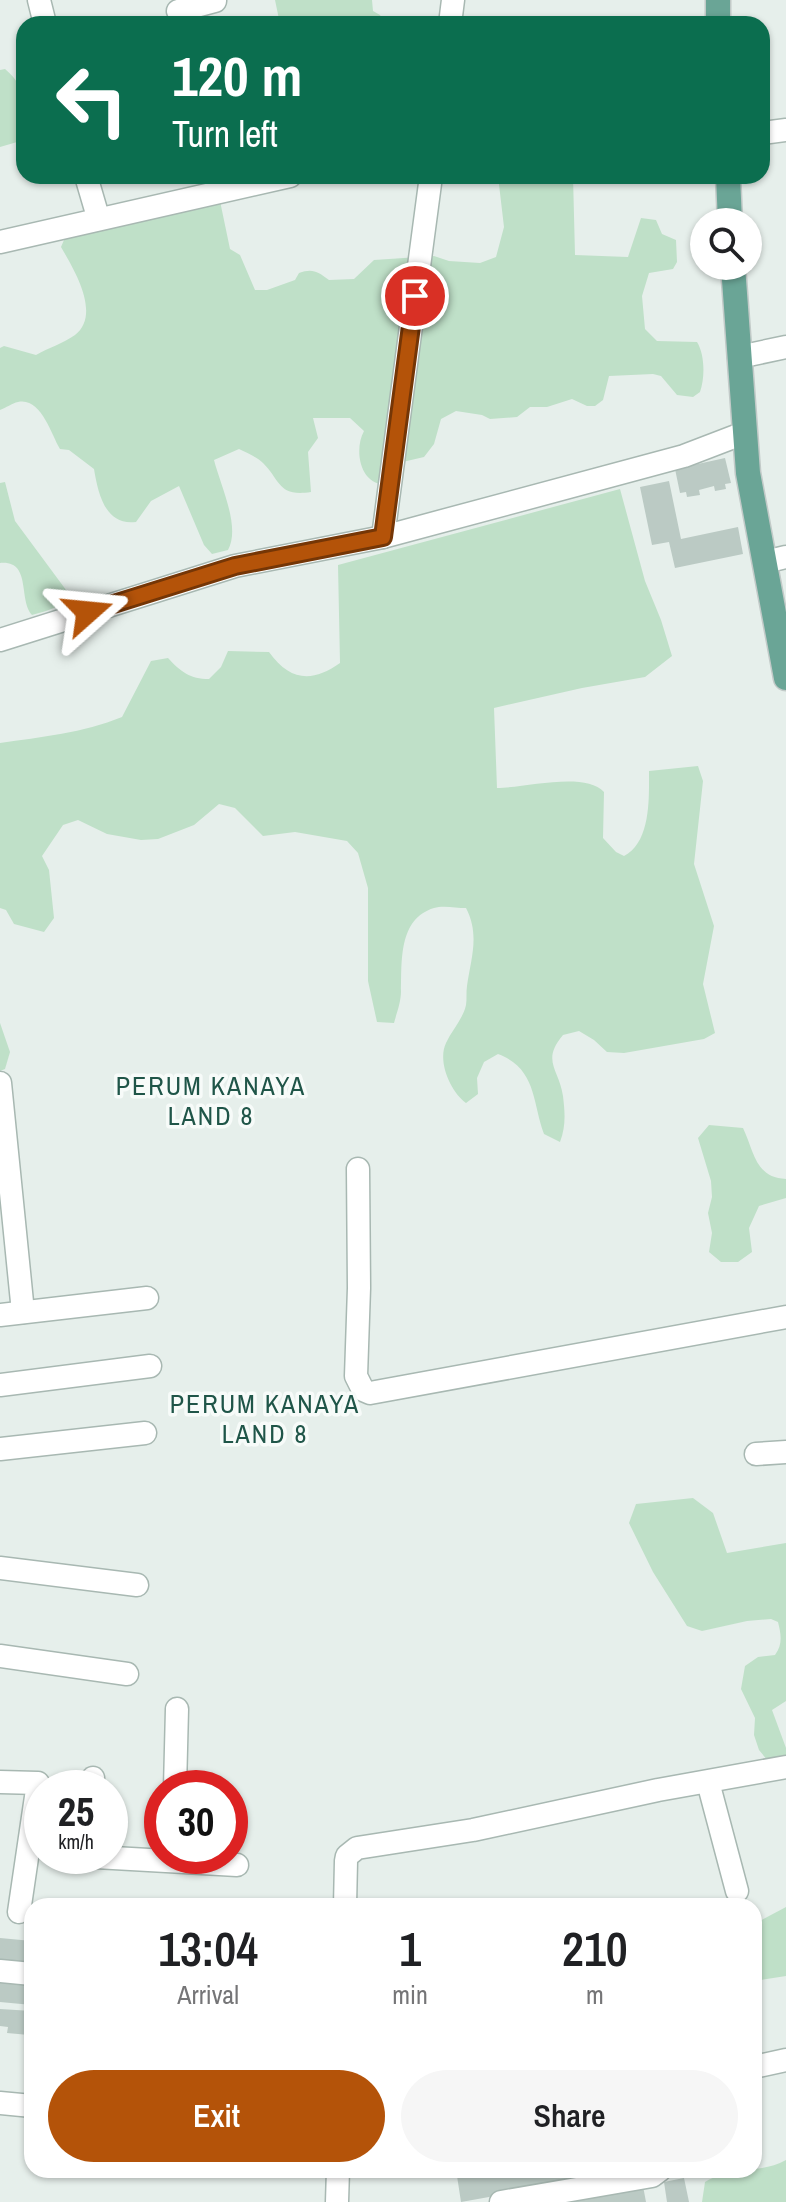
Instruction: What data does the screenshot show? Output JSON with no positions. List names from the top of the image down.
{
  "districts": ["PERUM KANAYA LAND 8", "PERUM KANAYA LAND 8"],
  "page": {
    "turn": ["120 m", "Turn left"],
    "speed": "25 km/h",
    "limit": "30",
    "eta": [
      "13:04",
      "Arrival",
      "1",
      "min",
      "210",
      "m"
    ],
    "buttons": ["Exit", "Share"]
  }
}
